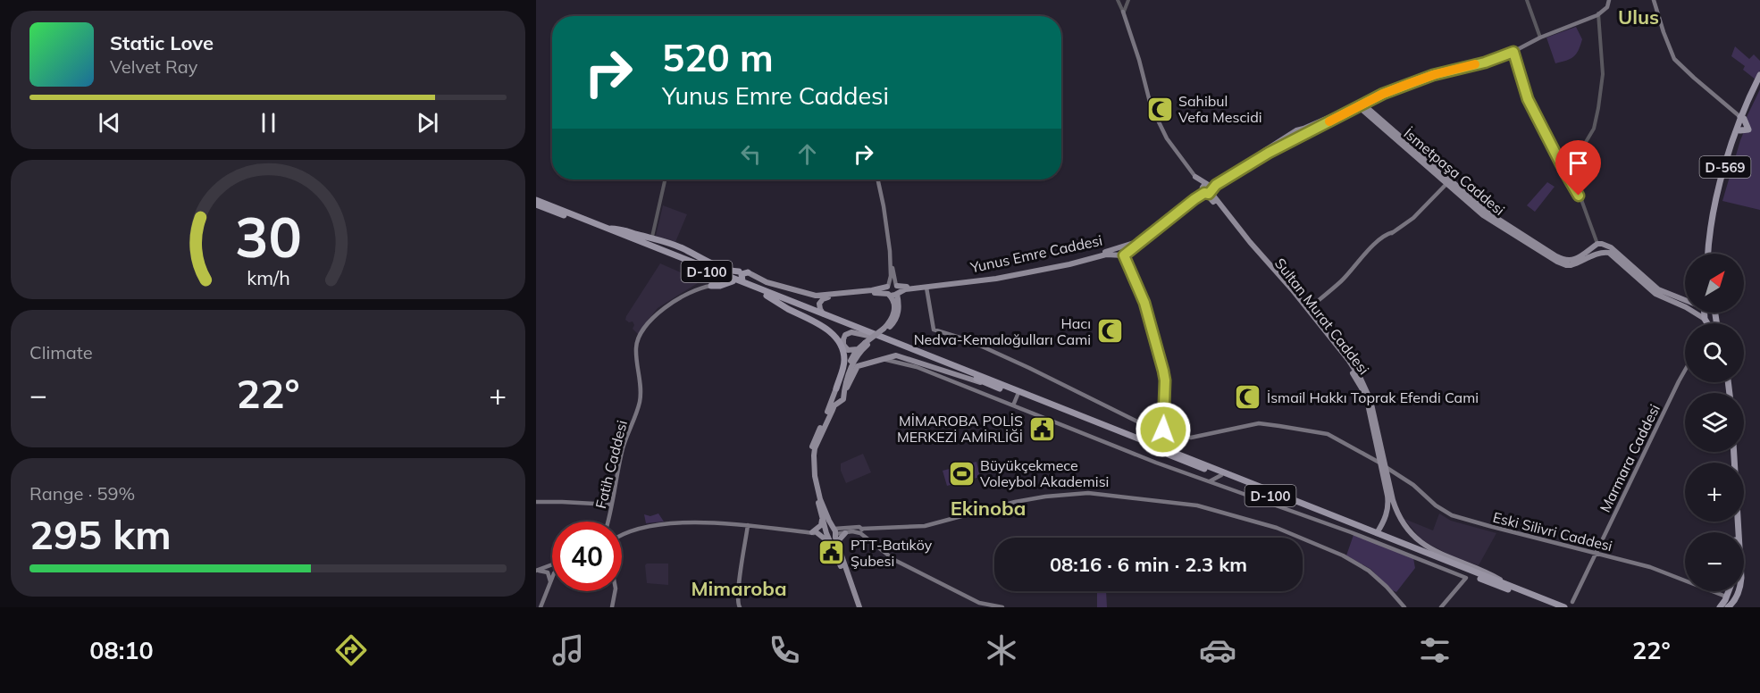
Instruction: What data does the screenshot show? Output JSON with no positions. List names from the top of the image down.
{
  "streets": {
    "highway": ["D-569", "D-100"],
    "main road": [
      "İsmetpaşa Caddesi",
      "Sultan Murat Caddesi",
      "Marmara Caddesi",
      "Fatih Caddesi",
      "Eski Silivri Caddesi"
    ]
  },
  "crossings": [
    ["D-100", "Sultan Murat Caddesi"],
    ["Sultan Murat Caddesi", "Eski Silivri Caddesi"],
    ["Marmara Caddesi", "Eski Silivri Caddesi"]
  ],
  "districts": ["Ulus", "Ekinoba", "Mimaroba"],
  "places": {
    "mosque": ["Sahibul Vefa Mescidi", "Hacı Nedva-Kemaloğulları Cami", "İsmail Hakkı Toprak Efendi Cami"],
    "public building": ["MİMAROBA POLİS MERKEZİ AMİRLİĞİ", "PTT-Batıköy Şubesi"],
    "sports": ["Büyükçekmece Voleybol Akademisi"]
  },
  "north": "top right",
  "page": {
    "turn": ["520 m", "Yunus Emre Caddesi"],
    "song": ["Static Love", "Velvet Ray"],
    "map_buttons": ["+", "−"],
    "tile": [
      "Climate",
      ["Range · 59%", "295 km"]
    ],
    "heat": ["−", "22°", "+"],
    "limit": "40",
    "trip": "08:16 · 6 min · 2.3 km",
    "tabs": ["08:10", "22°"],
    "gauge": ["30", "km/h"]
  }
}
